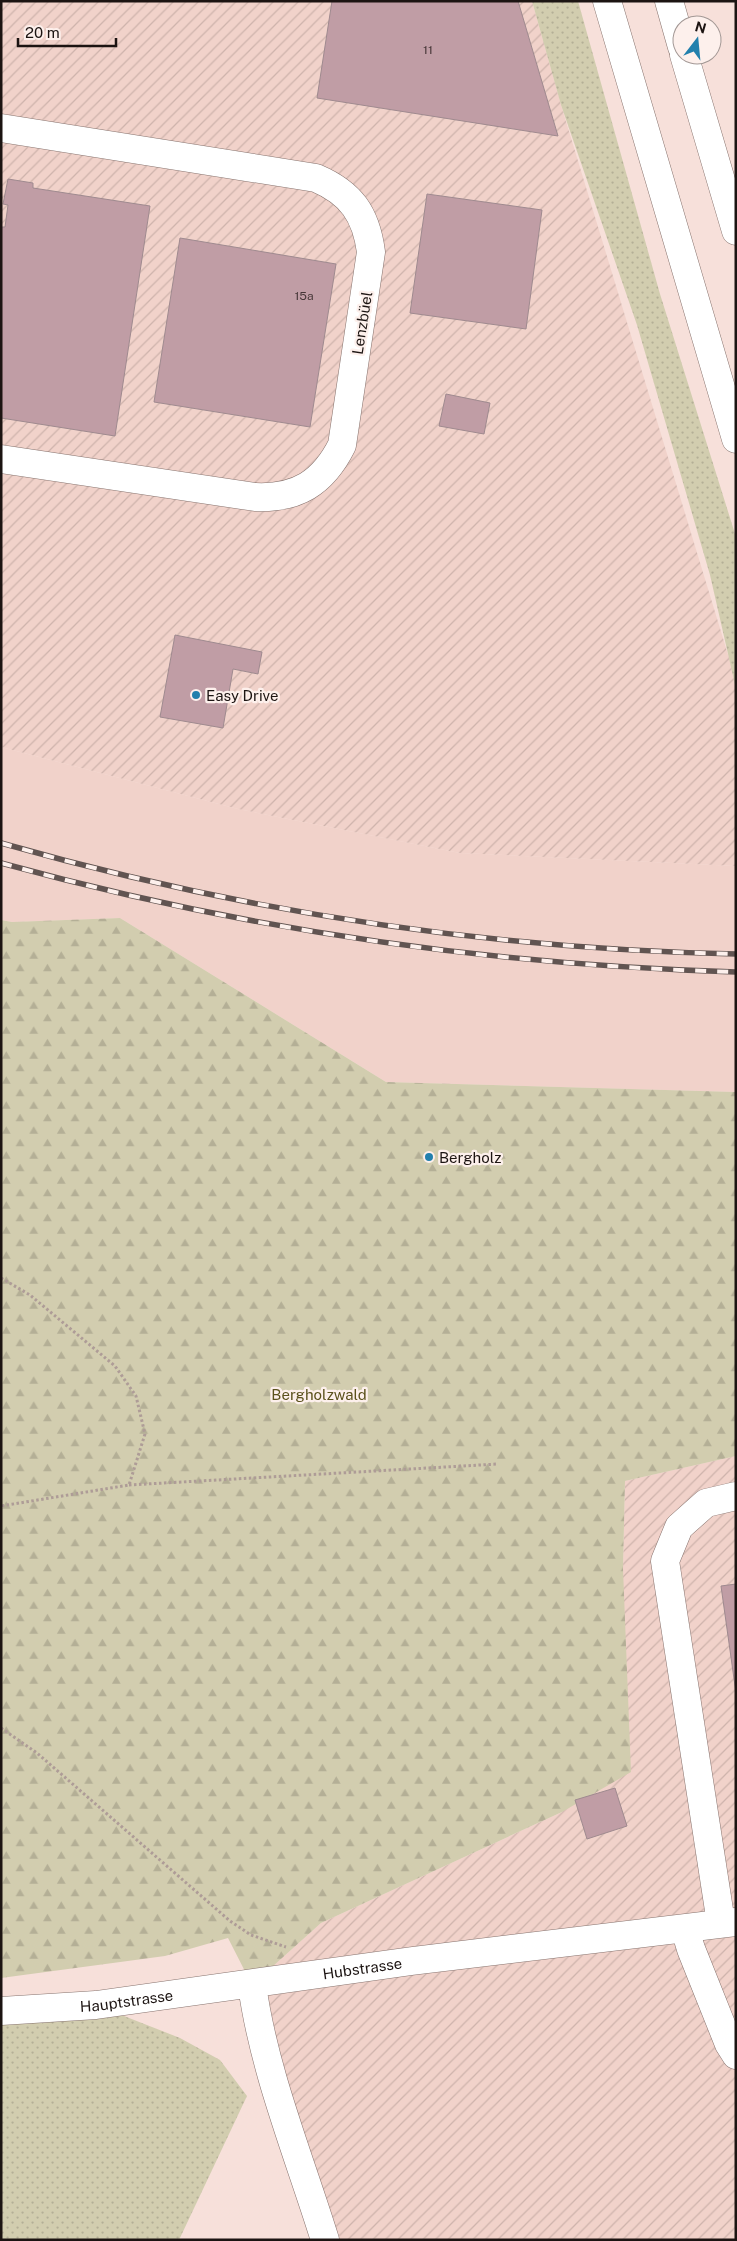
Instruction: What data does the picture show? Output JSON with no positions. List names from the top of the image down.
{
  "streets": {
    "main road": ["Lenzbüel", "Hubstrasse", "Hauptstrasse"]
  },
  "crossings": [
    ["Hubstrasse", "Hauptstrasse"]
  ],
  "parks": ["Bergholzwald"],
  "places": ["Easy Drive", "Bergholz"],
  "house_numbers": ["11", "15a"],
  "scale_bar": "20 m",
  "north": "top"
}
